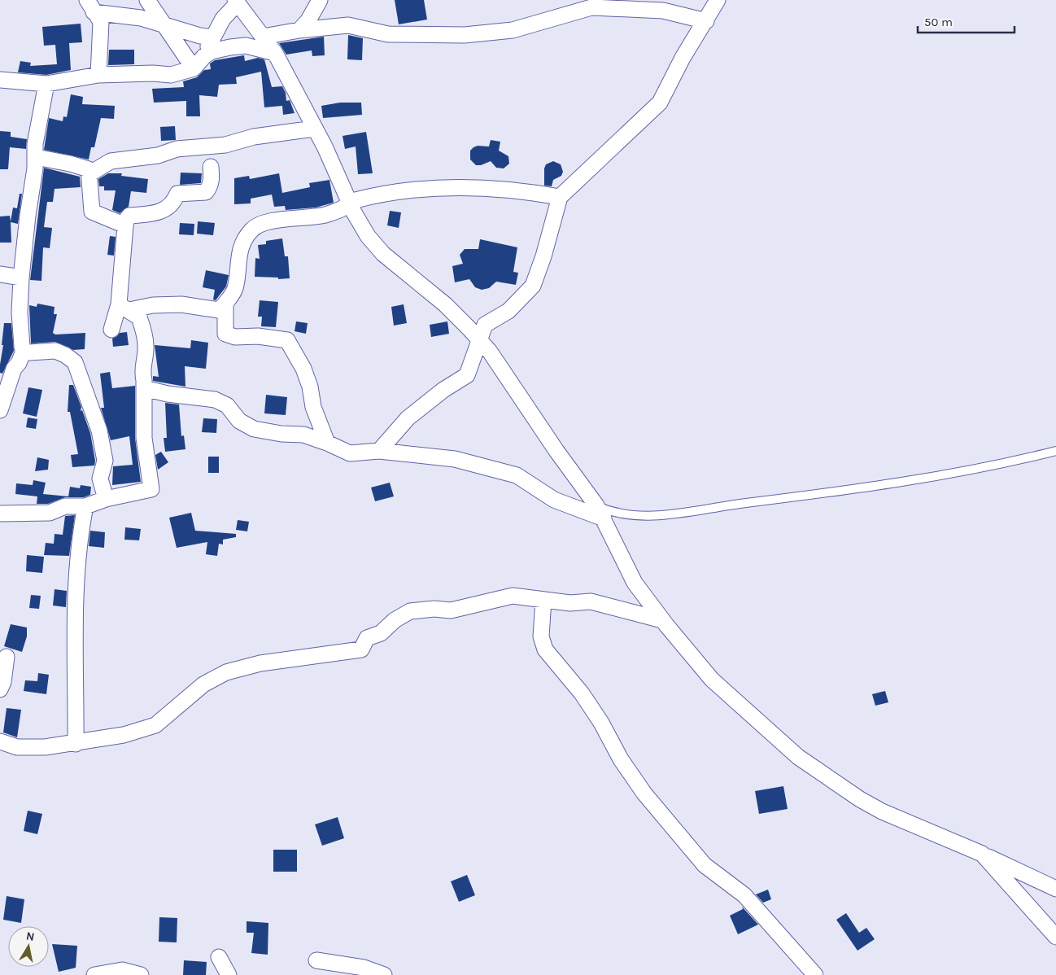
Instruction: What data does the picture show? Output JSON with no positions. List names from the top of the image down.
{
  "scale_bar": "50 m",
  "north": "top"
}
